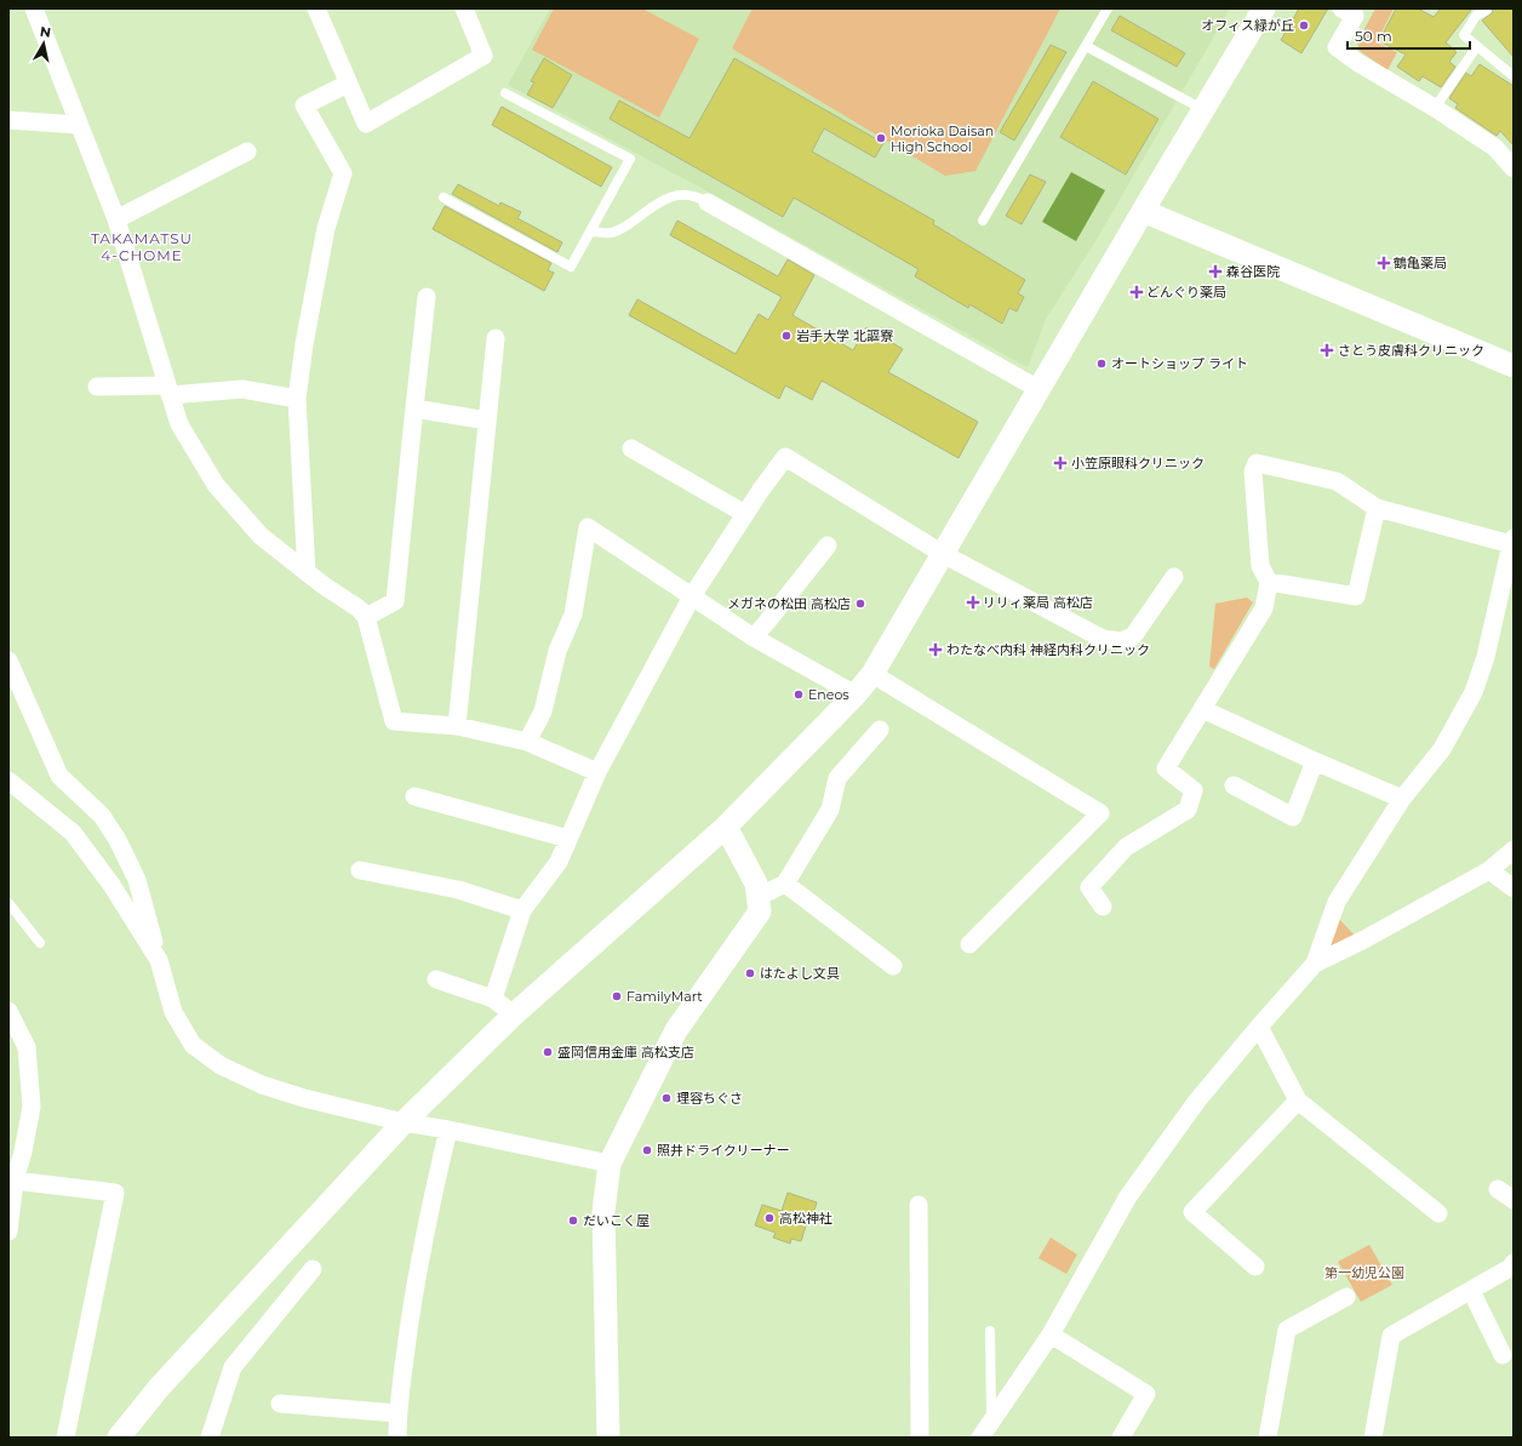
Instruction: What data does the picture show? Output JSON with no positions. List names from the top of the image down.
{
  "districts": ["TAKAMATSU 4-CHOME"],
  "parks": ["第一幼児公園"],
  "places": {
    "other": [
      "オフィス緑が丘",
      "Morioka Daisan High School",
      "岩手大学 北謳寮",
      "オートショップ ライト",
      "メガネの松田 高松店",
      "Eneos",
      "はたよし文具",
      "FamilyMart",
      "盛岡信用金庫 高松支店",
      "理容ちぐさ",
      "照井ドライクリーナー",
      "高松神社",
      "だいこく屋"
    ],
    "health": [
      "鶴亀薬局",
      "森谷医院",
      "どんぐり薬局",
      "さとう皮膚科クリニック",
      "小笠原眼科クリニック",
      "リリィ薬局 高松店",
      "わたなべ内科 神経内科クリニック"
    ]
  },
  "scale_bar": "50 m",
  "north": "top"
}
